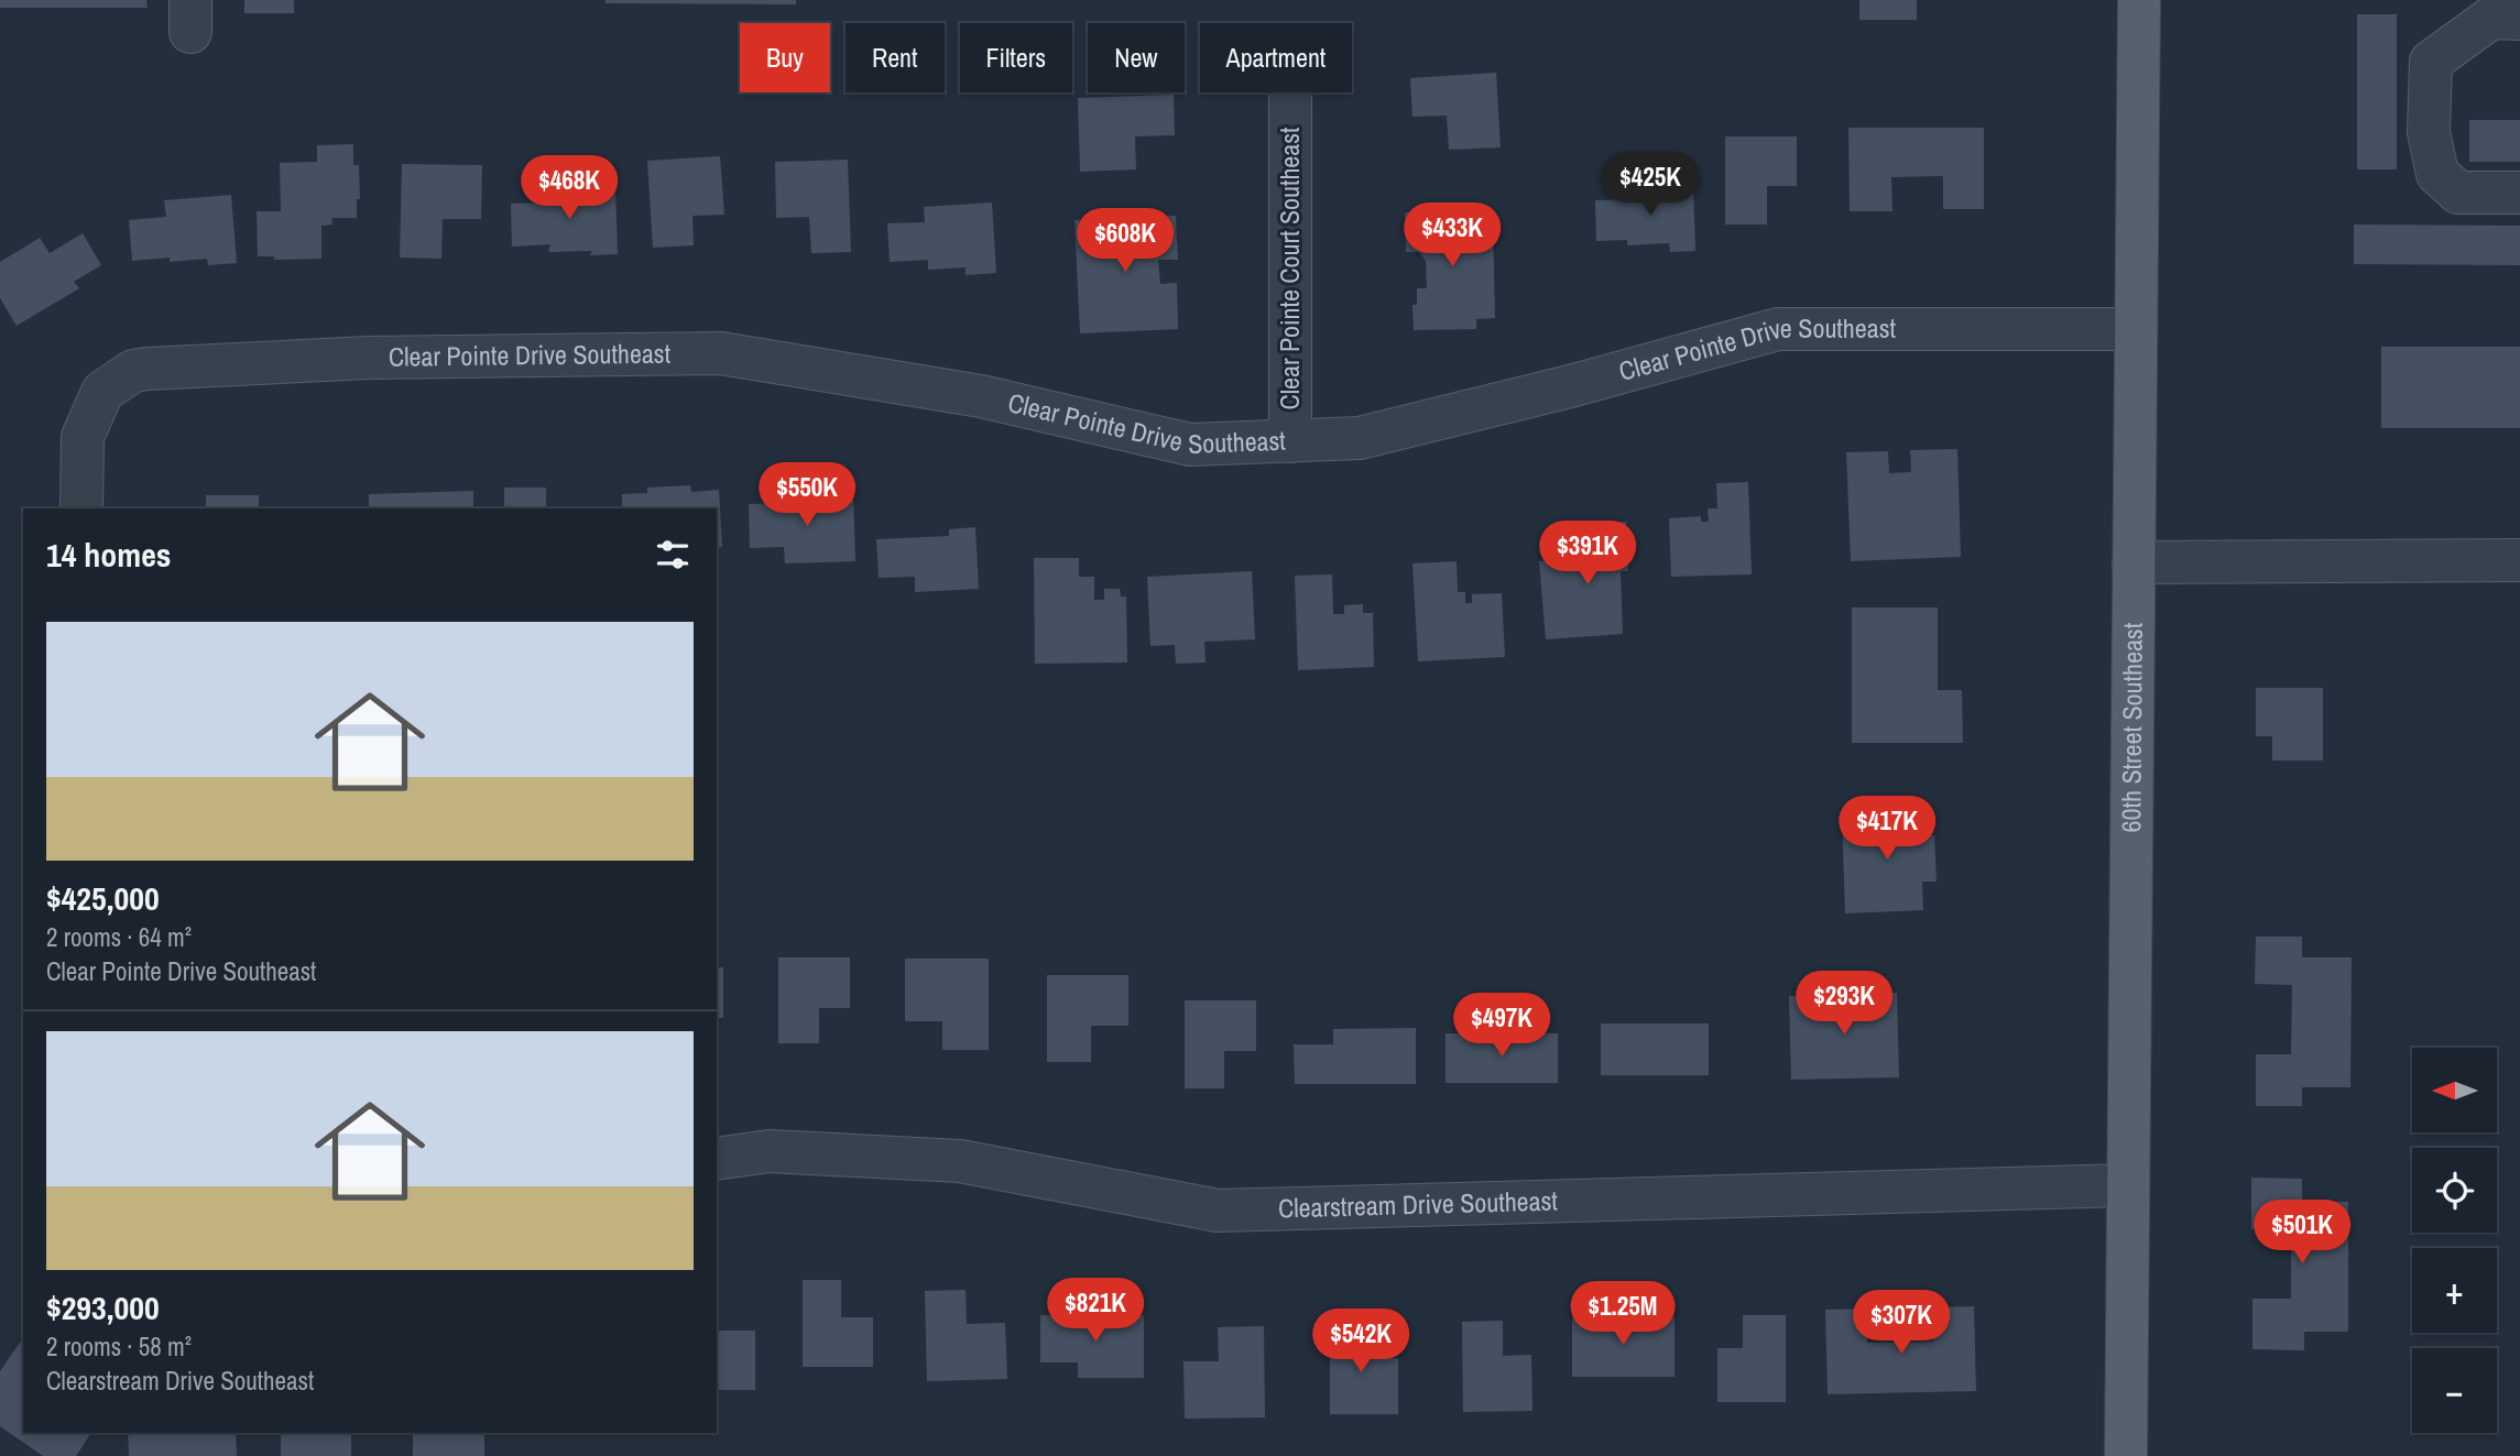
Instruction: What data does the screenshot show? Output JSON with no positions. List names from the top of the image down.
{
  "streets": {
    "main road": ["60th Street Southeast"],
    "street": ["Clear Pointe Court Southeast", "Clear Pointe Drive Southeast", "Clearstream Drive Southeast"]
  },
  "crossings": [
    ["Clear Pointe Court Southeast", "Clear Pointe Drive Southeast"],
    ["Clear Pointe Drive Southeast", "60th Street Southeast"],
    ["60th Street Southeast", "Clearstream Drive Southeast"]
  ],
  "north": "left",
  "page": {
    "chip": [
      "Buy",
      "Rent",
      "Filters",
      "New",
      "Apartment"
    ],
    "price": [
      "$425K",
      "$468K",
      "$433K",
      "$608K",
      "$550K",
      "$391K",
      "$417K",
      "$293K",
      "$497K",
      "$501K",
      "$821K",
      "$1.25M",
      "$307K",
      "$542K"
    ],
    "heading": "14 homes",
    "list": [
      {
        "name": "$425,000",
        "note": "2 rooms · 64 m² · Clear Pointe Drive Southeast"
      },
      {
        "name": "$293,000",
        "note": "2 rooms · 58 m² · Clearstream Drive Southeast"
      }
    ],
    "map_buttons": ["+", "−"]
  }
}
